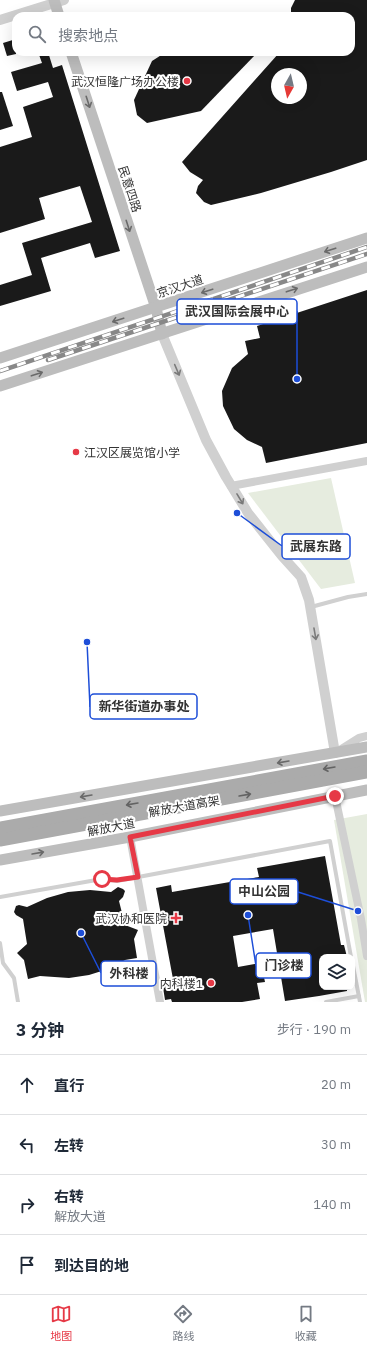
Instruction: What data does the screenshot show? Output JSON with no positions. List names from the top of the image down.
{
  "streets": {
    "main road": [
      "民意四路",
      "京汉大道",
      "解放大道高架",
      "解放大道"
    ]
  },
  "crossings": [
    ["民意四路", "京汉大道"]
  ],
  "one_way": ["民意四路"],
  "places": {
    "other": [
      "武汉恒隆广场办公楼",
      "武汉国际会展中心",
      "江汉区展览馆小学",
      "武展东路",
      "新华街道办事处",
      "中山公园",
      "门诊楼",
      "外科楼",
      "内科楼1"
    ],
    "health": ["武汉协和医院"]
  },
  "north": "bottom",
  "page": {
    "search": "搜索地点",
    "heading": ["3 分钟", "步行 · 190 m"],
    "list": [
      ["直行", "20 m"],
      ["左转", "30 m"],
      ["右转", "解放大道", "140 m"],
      "到达目的地"
    ],
    "nav": ["地图", "路线", "收藏"]
  }
}
